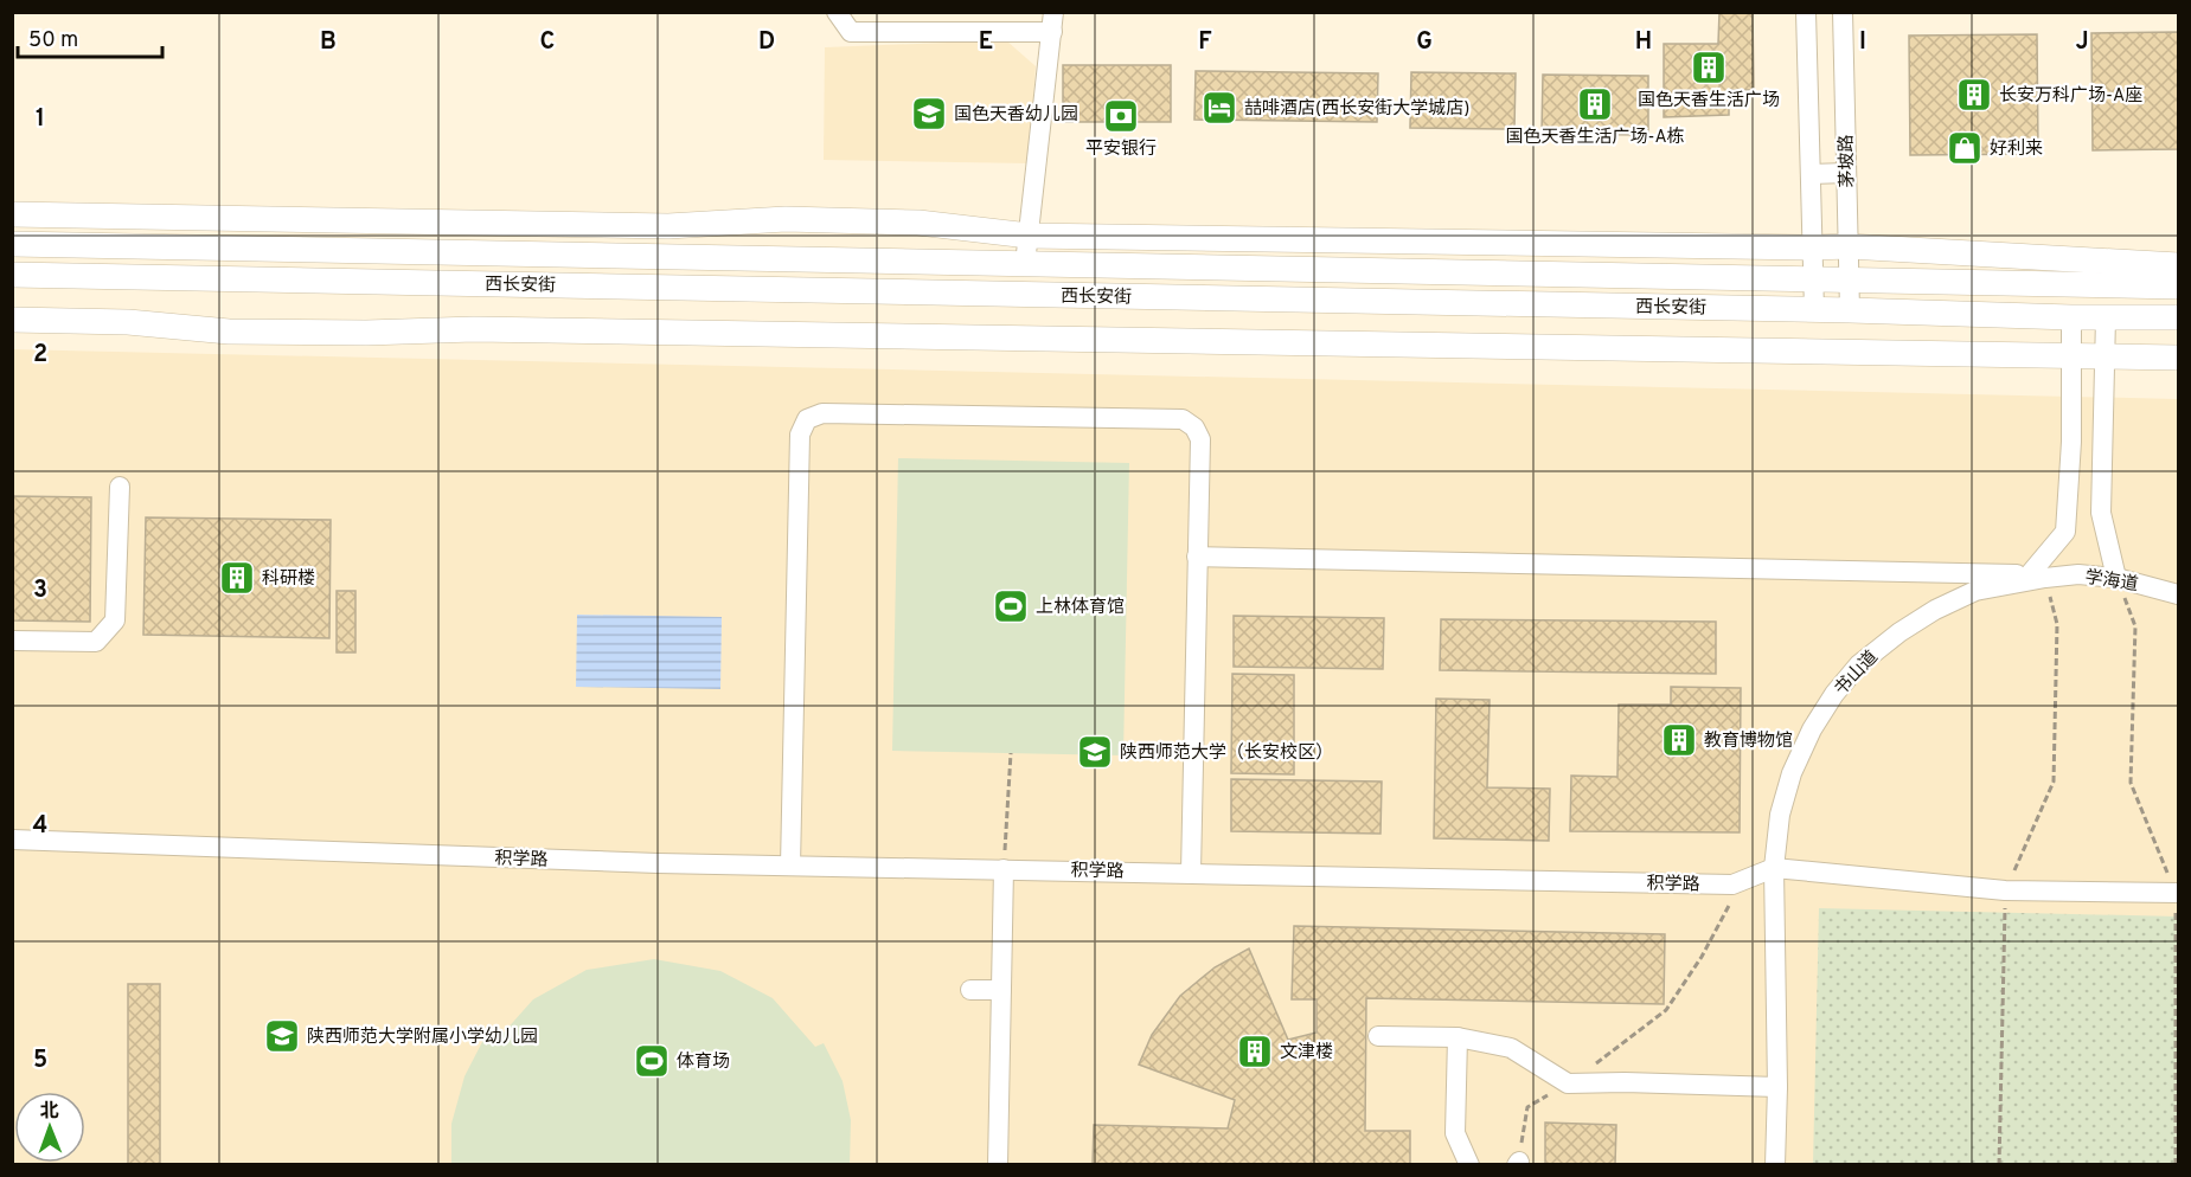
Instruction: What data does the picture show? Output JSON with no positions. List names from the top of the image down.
{
  "streets": {
    "main road": ["西长安街"],
    "street": [
      "茅坡路",
      "学海道",
      "书山道",
      "积学路"
    ]
  },
  "crossings": [
    ["茅坡路", "西长安街"],
    ["学海道", "书山道"],
    ["书山道", "积学路"]
  ],
  "places": {
    "building": [
      "国色天香生活广场",
      "长安万科广场-A座",
      "国色天香生活广场-A栋",
      "科研楼",
      "教育博物馆",
      "文津楼"
    ],
    "hotel": ["喆啡酒店(西长安街大学城店)"],
    "school or university": ["国色天香幼儿园", "陕西师范大学（长安校区）", "陕西师范大学附属小学幼儿园"],
    "bank": ["平安银行"],
    "shop": ["好利来"],
    "sports": ["上林体育馆", "体育场"]
  },
  "scale_bar": "50 m",
  "north": "top",
  "grid": {
    "columns": [
      "B",
      "C",
      "D",
      "E",
      "F",
      "G",
      "H",
      "I",
      "J"
    ],
    "rows": [
      "1",
      "2",
      "3",
      "4",
      "5"
    ]
  }
}
